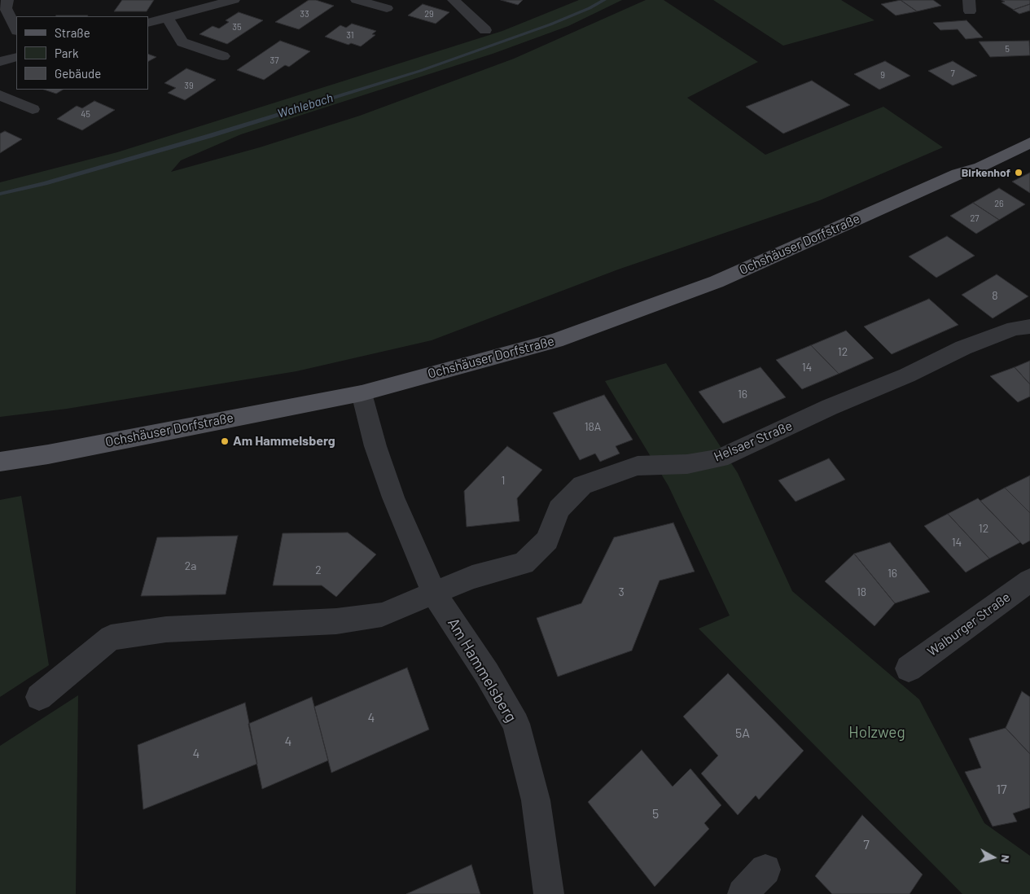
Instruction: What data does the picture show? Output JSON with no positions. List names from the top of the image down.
{
  "streets": {
    "main road": ["Ochshäuser Dorfstraße"],
    "street": ["Helsaer Straße", "Walburger Straße", "Am Hammelsberg"]
  },
  "crossings": [
    ["Ochshäuser Dorfstraße", "Am Hammelsberg"],
    ["Helsaer Straße", "Am Hammelsberg"]
  ],
  "water": ["Wahlebach"],
  "parks": ["Holzweg"],
  "places": ["Birkenhof", "Am Hammelsberg"],
  "house_numbers": [
    "33",
    "29",
    "35",
    "31",
    "5",
    "37",
    "7",
    "9",
    "39",
    "45",
    "26",
    "27",
    "8",
    "12",
    "14",
    "16",
    "18A",
    "1",
    "12",
    "14",
    "2a",
    "2",
    "16",
    "3",
    "18",
    "4",
    "5A",
    "4",
    "4",
    "17",
    "5",
    "7"
  ],
  "legend": ["Straße", "Park", "Gebäude"],
  "north": "right"
}
